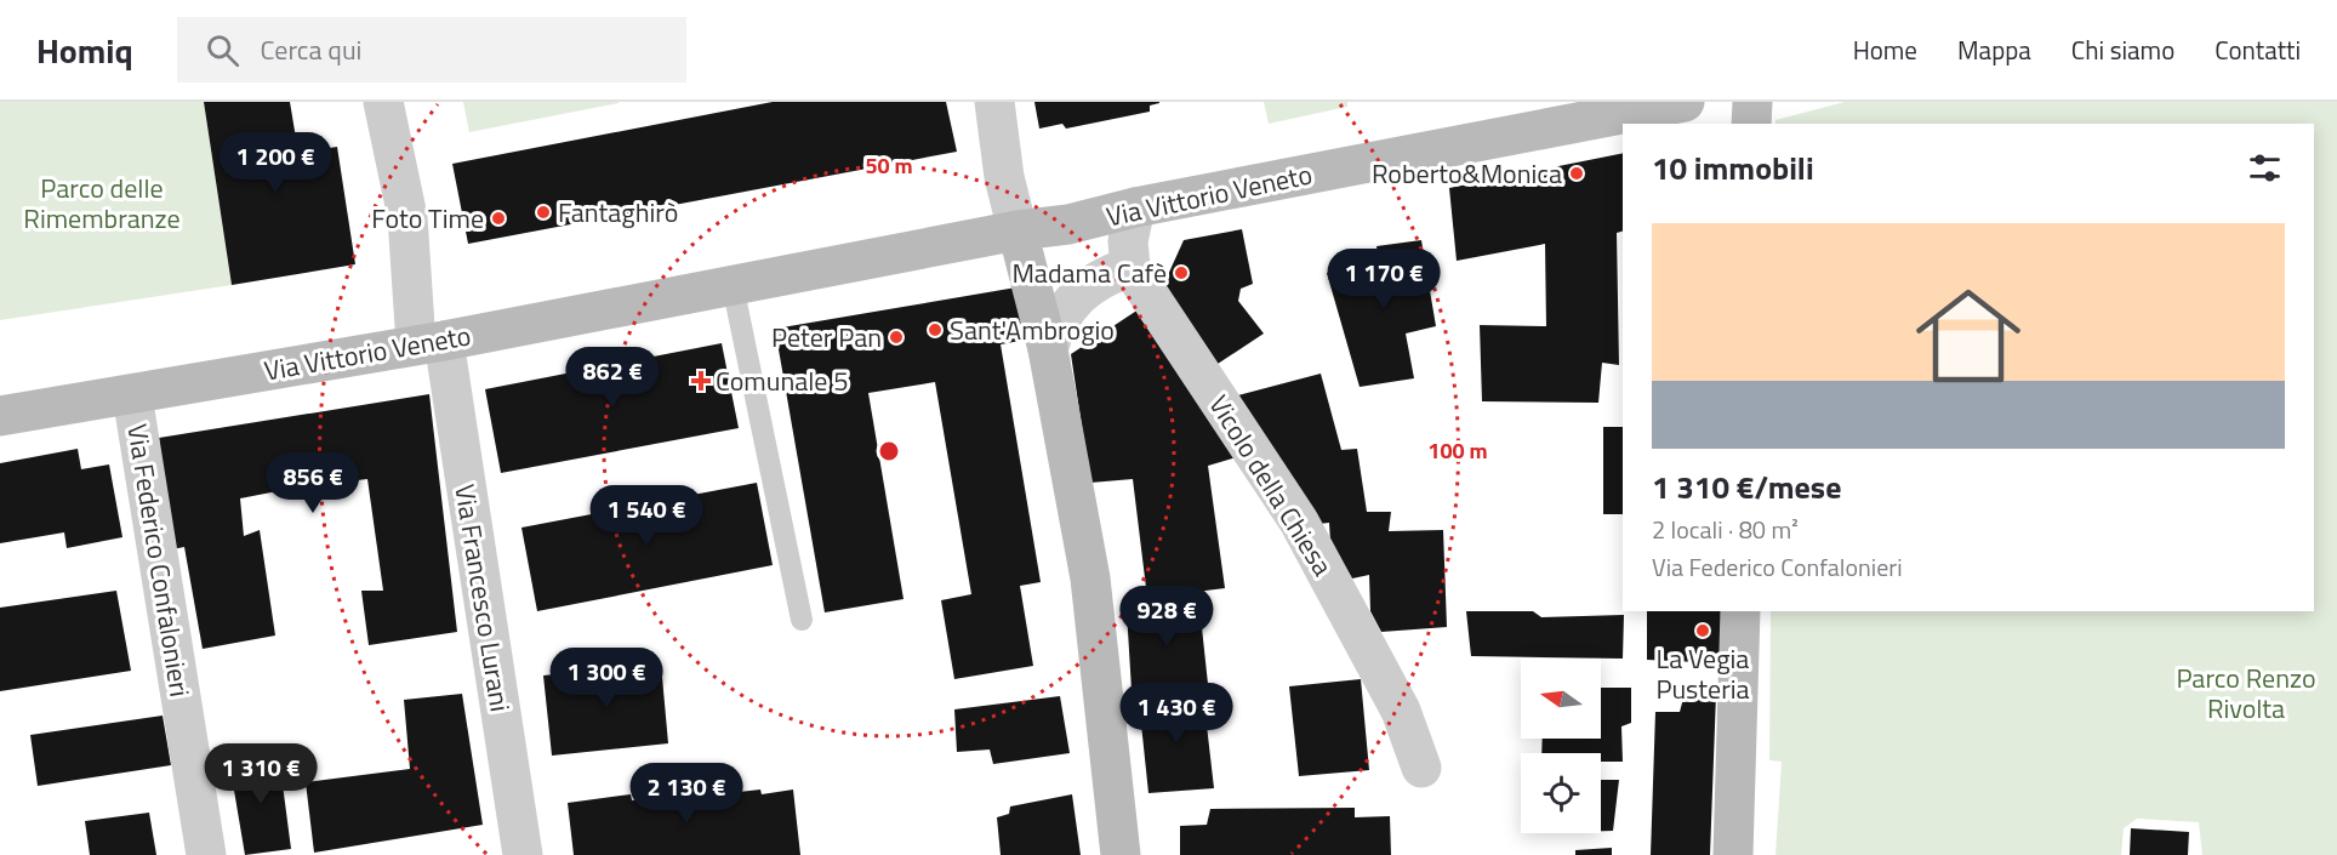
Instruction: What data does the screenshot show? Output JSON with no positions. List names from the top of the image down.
{
  "streets": {
    "main road": ["Via Vittorio Veneto"],
    "street": ["Vicolo della Chiesa", "Via Federico Confalonieri", "Via Francesco Lurani"]
  },
  "crossings": [
    ["Via Vittorio Veneto", "Via Federico Confalonieri"],
    ["Via Vittorio Veneto", "Via Francesco Lurani"]
  ],
  "parks": ["Parco delle Rimembranze", "Parco Renzo Rivolta"],
  "places": {
    "other": [
      "Roberto&Monica",
      "Fantaghirò",
      "Foto Time",
      "Madama Cafè",
      "Sant'Ambrogio",
      "Peter Pan",
      "La Vegia Pusteria"
    ],
    "health": ["Comunale 5"]
  },
  "north": "left",
  "page": {
    "header": "Homiq",
    "search": "Cerca qui",
    "nav": [
      "Home",
      "Mappa",
      "Chi siamo",
      "Contatti"
    ],
    "heading": "10 immobili",
    "price": [
      "1 200 €",
      "1 170 €",
      "862 €",
      "856 €",
      "1 540 €",
      "928 €",
      "1 300 €",
      "1 430 €",
      "1 310 €",
      "2 130 €"
    ],
    "list": [
      {
        "name": "1 310 €/mese",
        "note": "2 locali · 80 m² · Via Federico Confalonieri"
      }
    ]
  },
  "rings": ["50 m", "100 m"]
}
